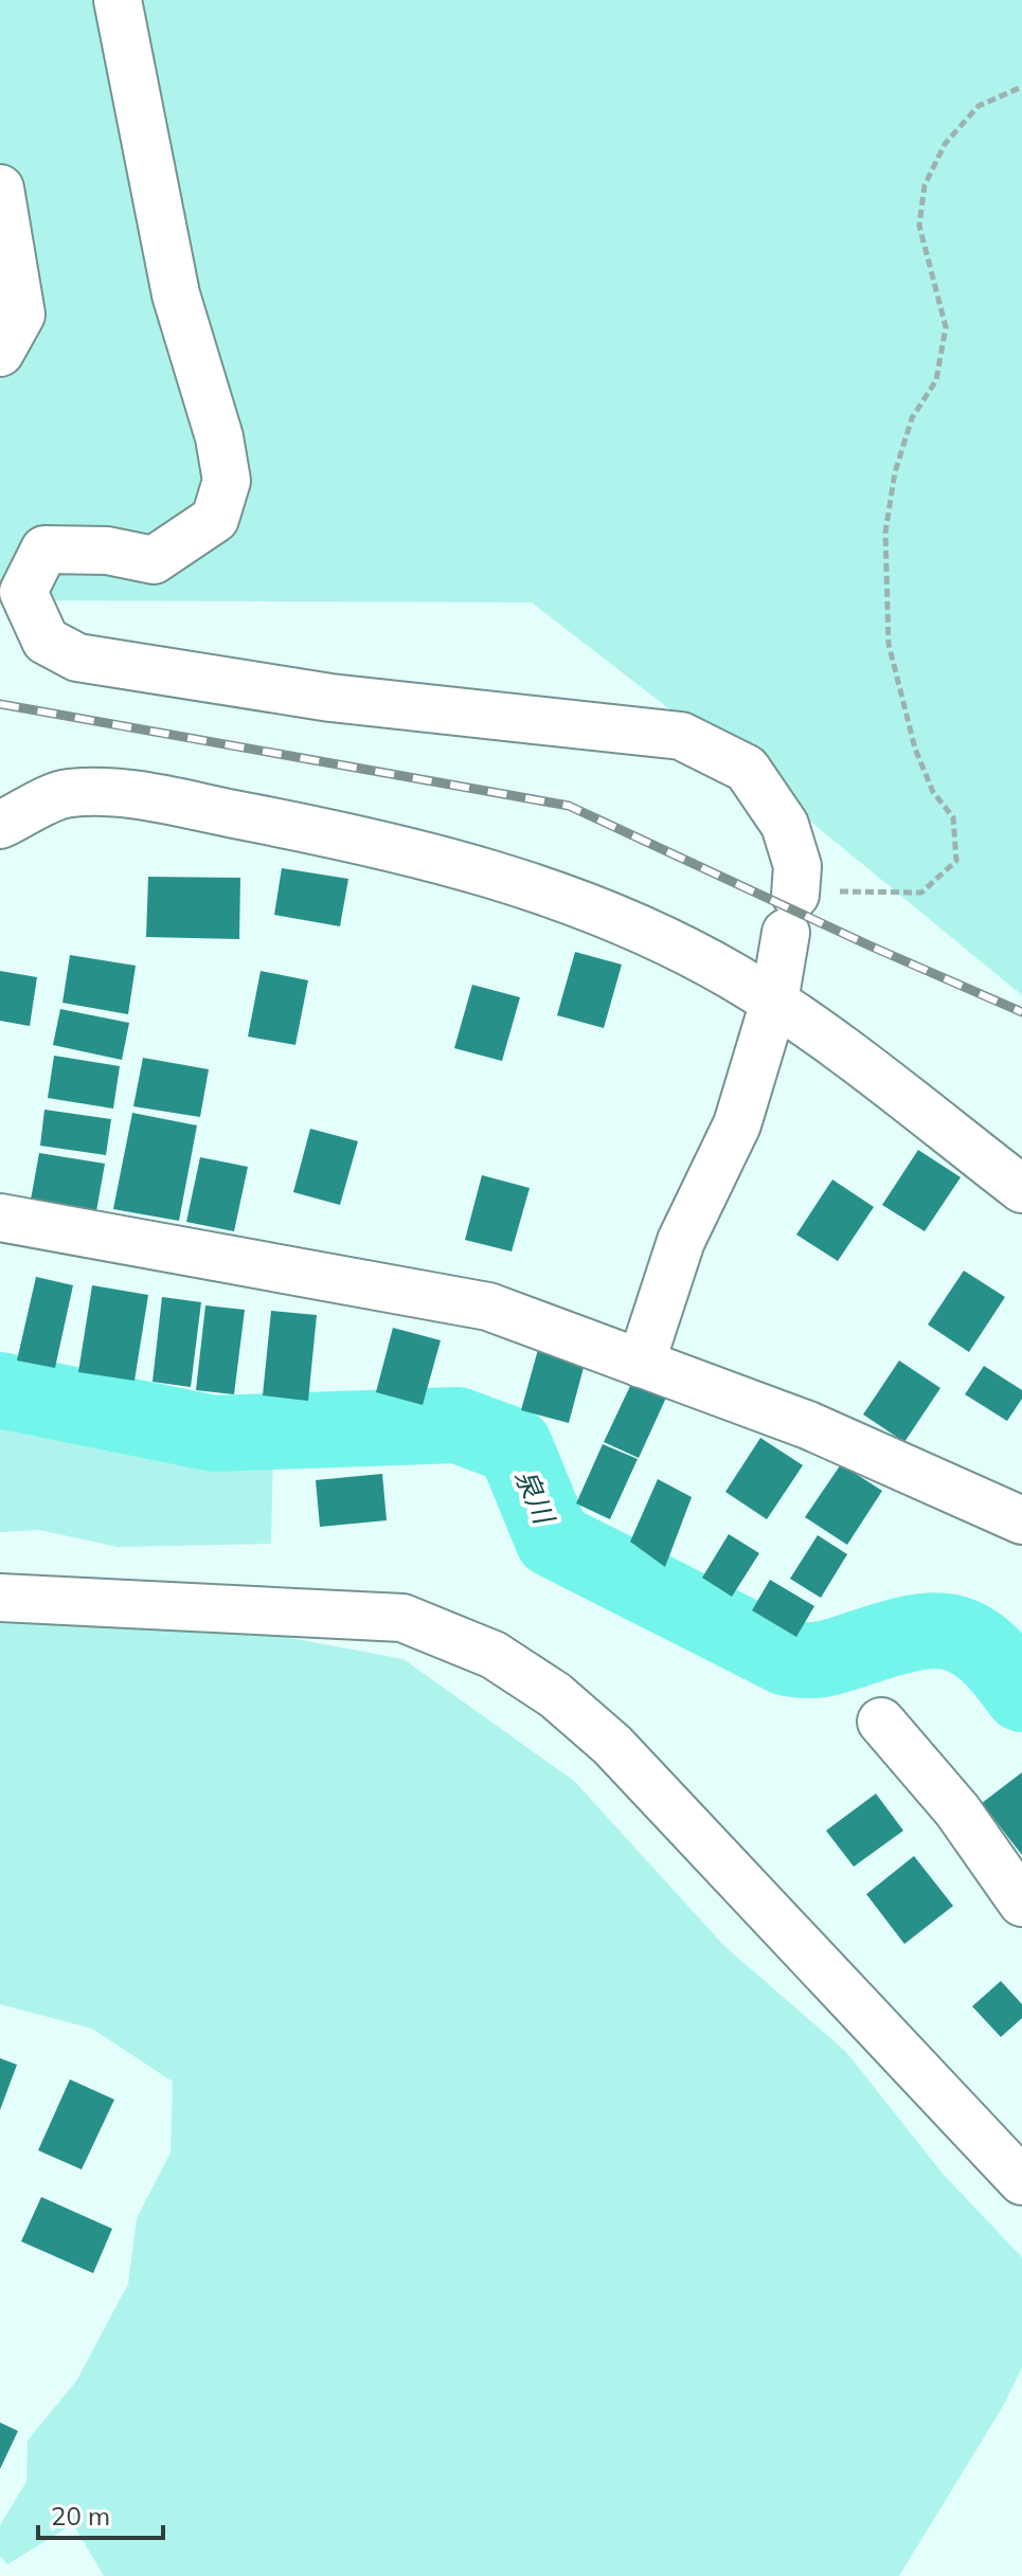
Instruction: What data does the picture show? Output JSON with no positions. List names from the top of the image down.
{
  "water": ["泉川"],
  "scale_bar": "20 m"
}
